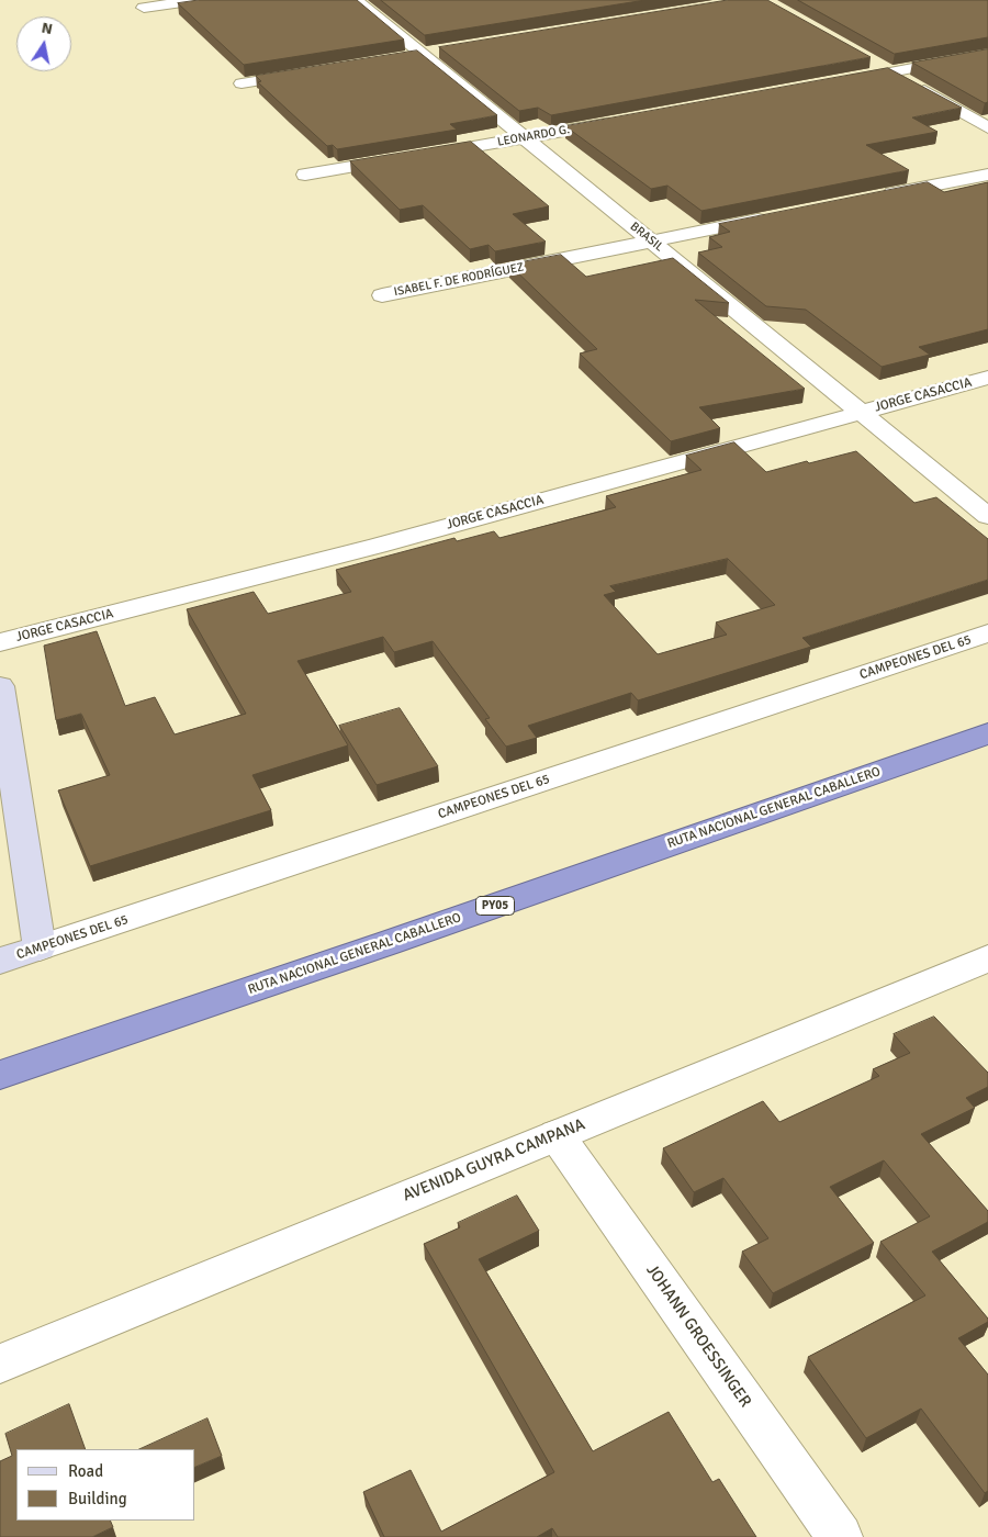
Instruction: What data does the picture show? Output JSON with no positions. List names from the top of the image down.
{
  "streets": {
    "highway": ["RUTA NACIONAL GENERAL CABALLERO", "PY05"],
    "main road": ["CAMPEONES DEL 65"],
    "street": [
      "LEONARDO G.",
      "BRASIL",
      "ISABEL F. DE RODRÍGUEZ",
      "JORGE CASACCIA",
      "AVENIDA GUYRA CAMPANA",
      "JOHANN GROESSINGER"
    ]
  },
  "crossings": [
    ["LEONARDO G.", "BRASIL"],
    ["BRASIL", "ISABEL F. DE RODRÍGUEZ"],
    ["BRASIL", "JORGE CASACCIA"],
    ["AVENIDA GUYRA CAMPANA", "JOHANN GROESSINGER"]
  ],
  "legend": ["Road", "Building"],
  "north": "top"
}
